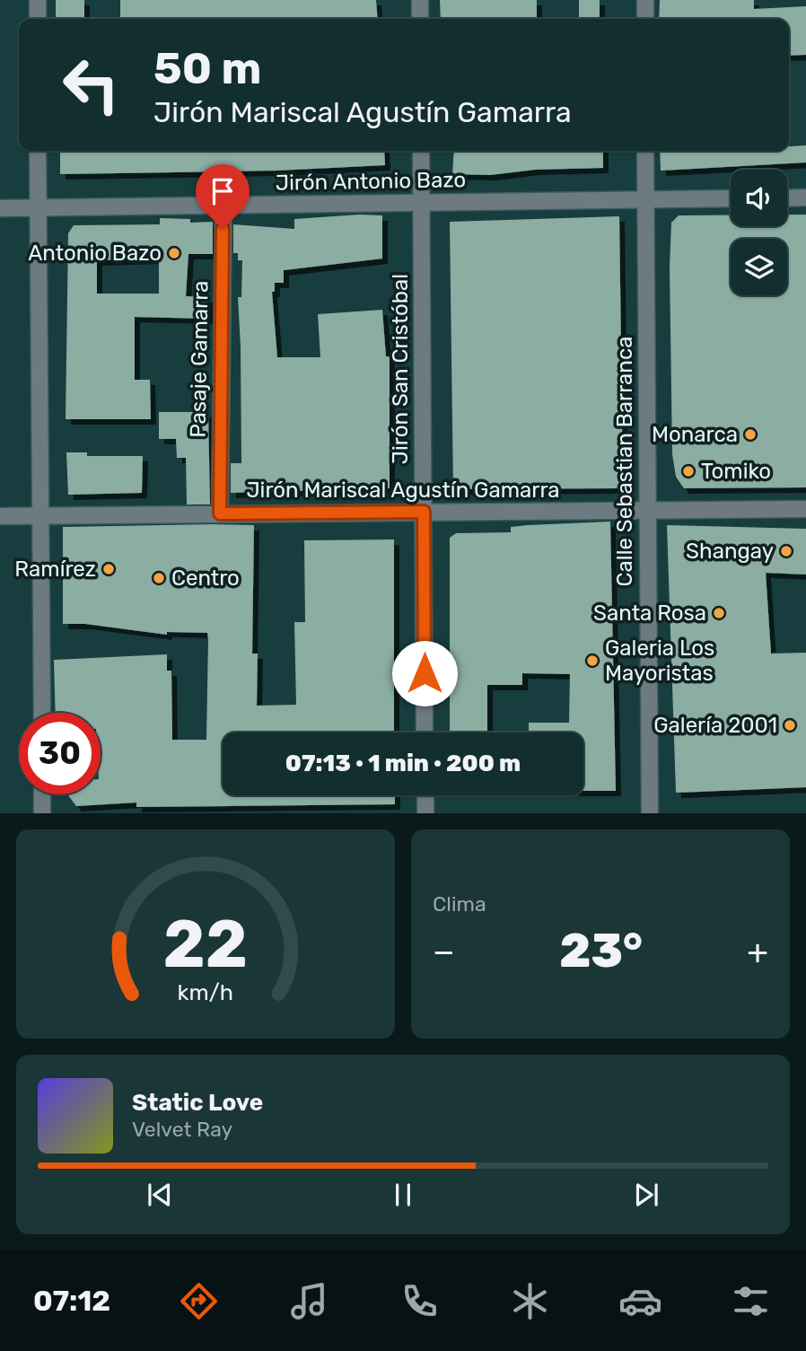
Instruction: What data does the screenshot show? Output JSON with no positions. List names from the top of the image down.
{
  "streets": {
    "street": [
      "Jirón Antonio Bazo",
      "Pasaje Gamarra",
      "Jirón San Cristóbal",
      "Calle Sebastian Barranca",
      "Jirón Mariscal Agustín Gamarra"
    ]
  },
  "crossings": [
    ["Jirón Antonio Bazo", "Pasaje Gamarra"],
    ["Jirón Antonio Bazo", "Jirón San Cristóbal"],
    ["Jirón Antonio Bazo", "Calle Sebastian Barranca"],
    ["Pasaje Gamarra", "Jirón Mariscal Agustín Gamarra"],
    ["Jirón San Cristóbal", "Jirón Mariscal Agustín Gamarra"],
    ["Calle Sebastian Barranca", "Jirón Mariscal Agustín Gamarra"]
  ],
  "places": [
    "Antonio Bazo",
    "Monarca",
    "Tomiko",
    "Shangay",
    "Ramírez",
    "Centro",
    "Santa Rosa",
    "Galeria Los Mayoristas",
    "Galería 2001"
  ],
  "page": {
    "turn": ["50 m", "Jirón Mariscal Agustín Gamarra"],
    "limit": "30",
    "trip": "07:13 · 1 min · 200 m",
    "tile": "Clima",
    "heat": ["−", "23°", "+"],
    "song": ["Static Love", "Velvet Ray"],
    "tabs": "07:12",
    "gauge": ["22", "km/h"]
  }
}
